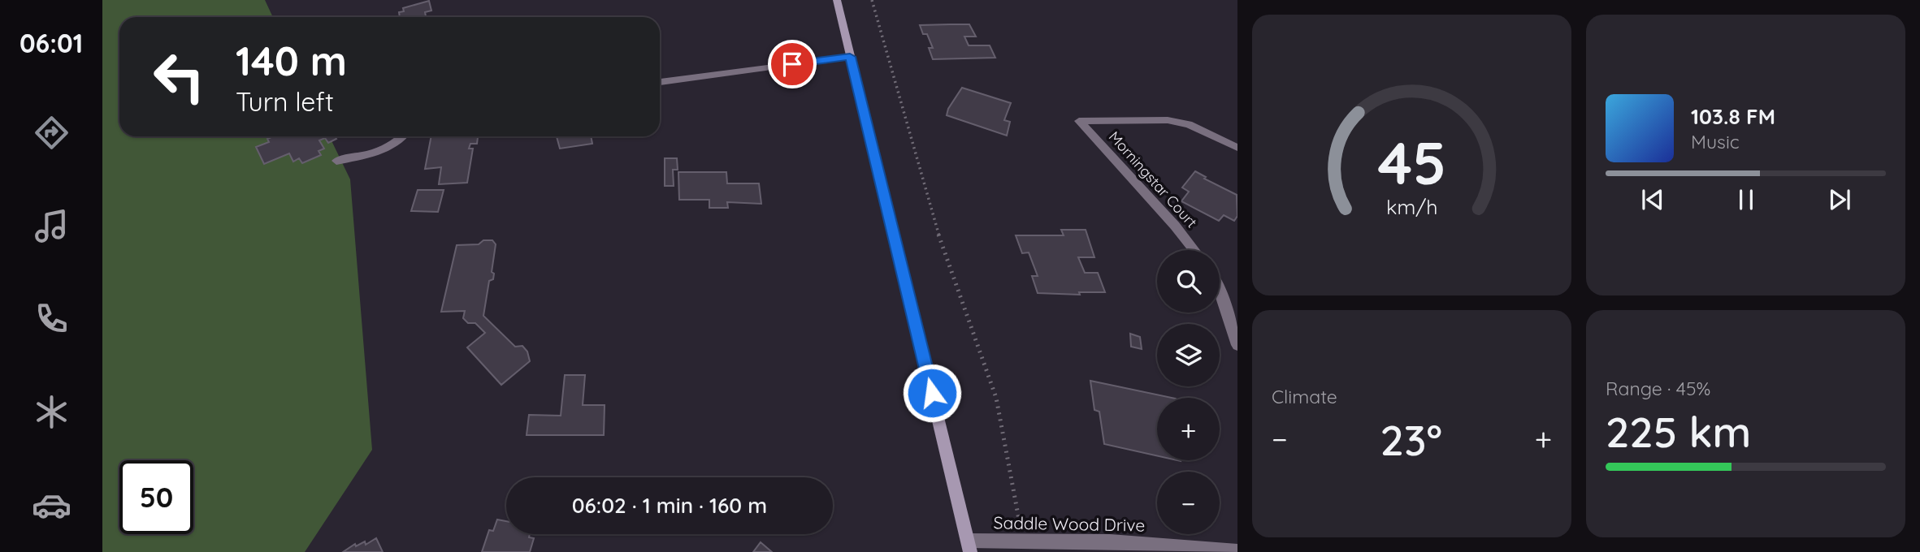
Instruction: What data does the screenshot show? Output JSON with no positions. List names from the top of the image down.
{
  "streets": {
    "street": ["Morningstar Court", "Saddle Wood Drive"]
  },
  "page": {
    "tabs": "06:01",
    "turn": ["140 m", "Turn left"],
    "song": ["103.8 FM", "Music"],
    "map_buttons": ["+", "−"],
    "tile": [
      "Climate",
      ["Range · 45%", "225 km"]
    ],
    "heat": ["−", "23°", "+"],
    "limit": "50",
    "trip": "06:02 · 1 min · 160 m",
    "gauge": ["45", "km/h"]
  }
}
